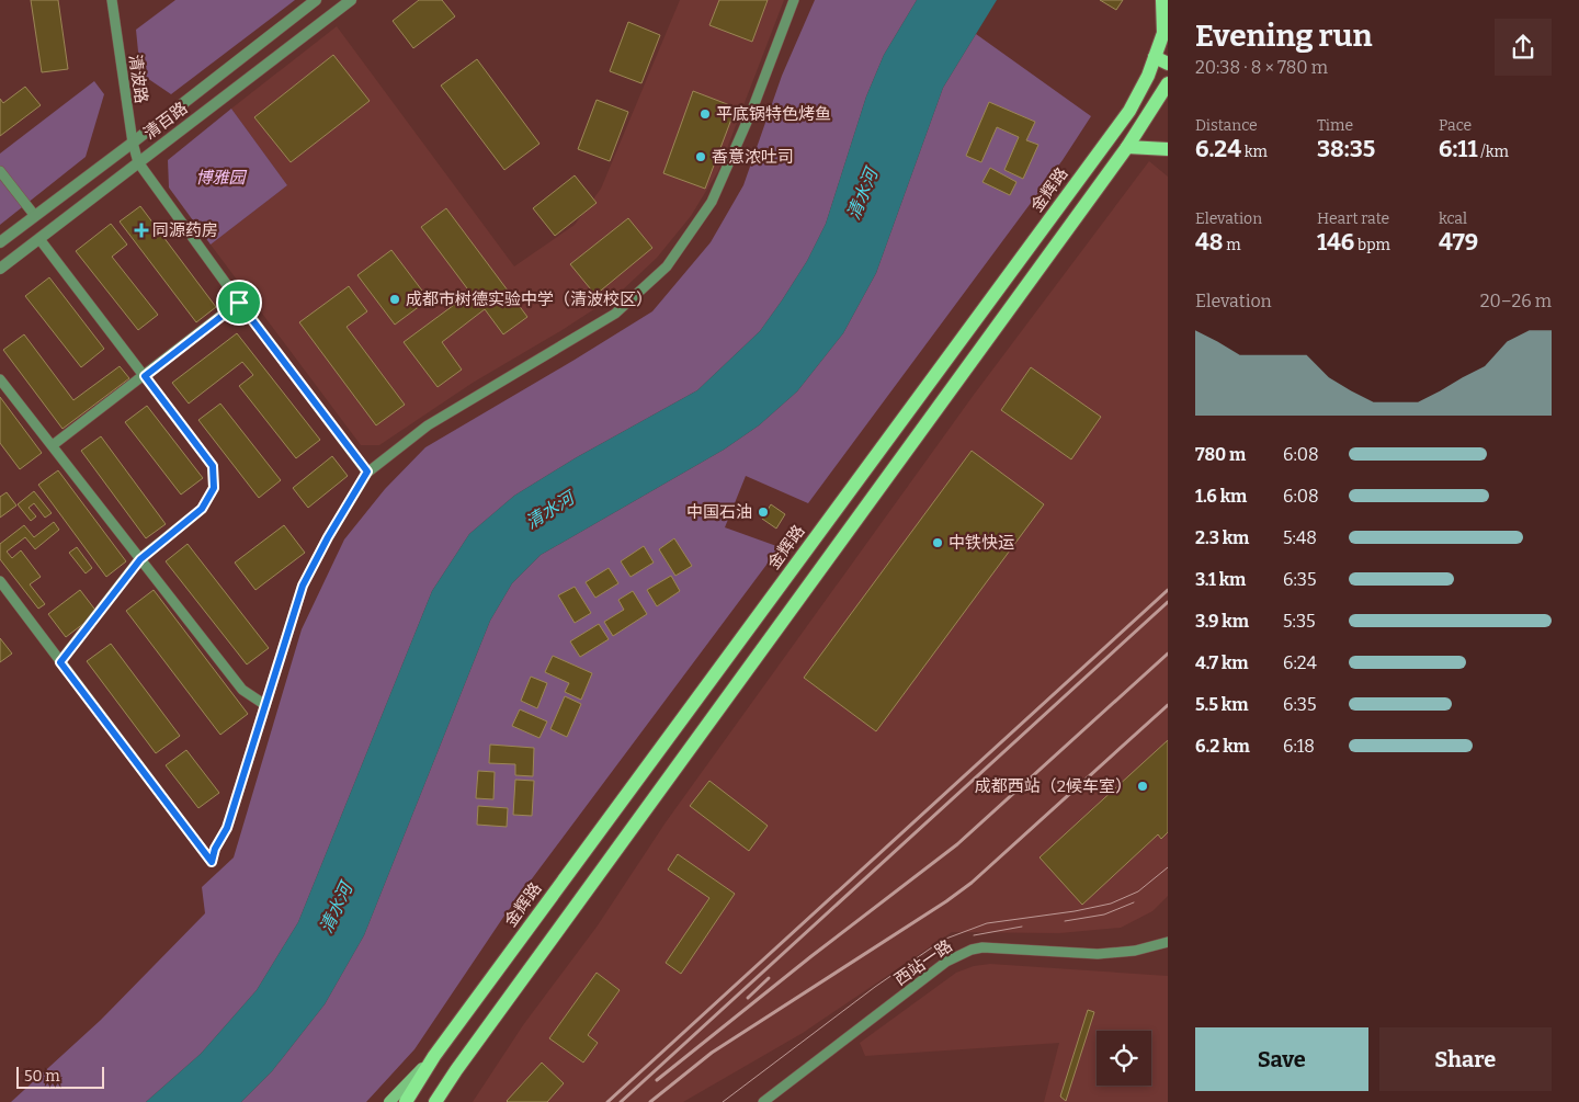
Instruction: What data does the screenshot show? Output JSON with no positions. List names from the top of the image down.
{
  "streets": {
    "main road": ["金辉路"],
    "street": ["清波路", "清百路", "西站一路"]
  },
  "crossings": [
    ["清波路", "清百路"]
  ],
  "water": ["清水河"],
  "parks": ["博雅园"],
  "places": {
    "other": [
      "平底锅特色烤鱼",
      "香意浓吐司",
      "成都市树德实验中学（清波校区）",
      "中国石油",
      "中铁快运",
      "成都西站（2候车室）"
    ],
    "health": ["同源药房"]
  },
  "scale_bar": "50 m",
  "page": {
    "heading": ["Evening run", "20:38 · 8 × 780 m"],
    "stats": [
      ["Distance", "6.24 km"],
      ["Time", "38:35"],
      ["Pace", "6:11 /km"],
      ["Elevation", "48 m"],
      ["Heart rate", "146 bpm"],
      ["kcal", "479"]
    ],
    "chart": ["Elevation", "20–26 m"],
    "list": [
      {
        "name": "780 m",
        "note": "6:08"
      },
      {
        "name": "1.6 km",
        "note": "6:08"
      },
      {
        "name": "2.3 km",
        "note": "5:48"
      },
      {
        "name": "3.1 km",
        "note": "6:35"
      },
      {
        "name": "3.9 km",
        "note": "5:35"
      },
      {
        "name": "4.7 km",
        "note": "6:24"
      },
      {
        "name": "5.5 km",
        "note": "6:35"
      },
      {
        "name": "6.2 km",
        "note": "6:18"
      }
    ],
    "buttons": ["Save", "Share"],
    "scale": "50 m"
  }
}
